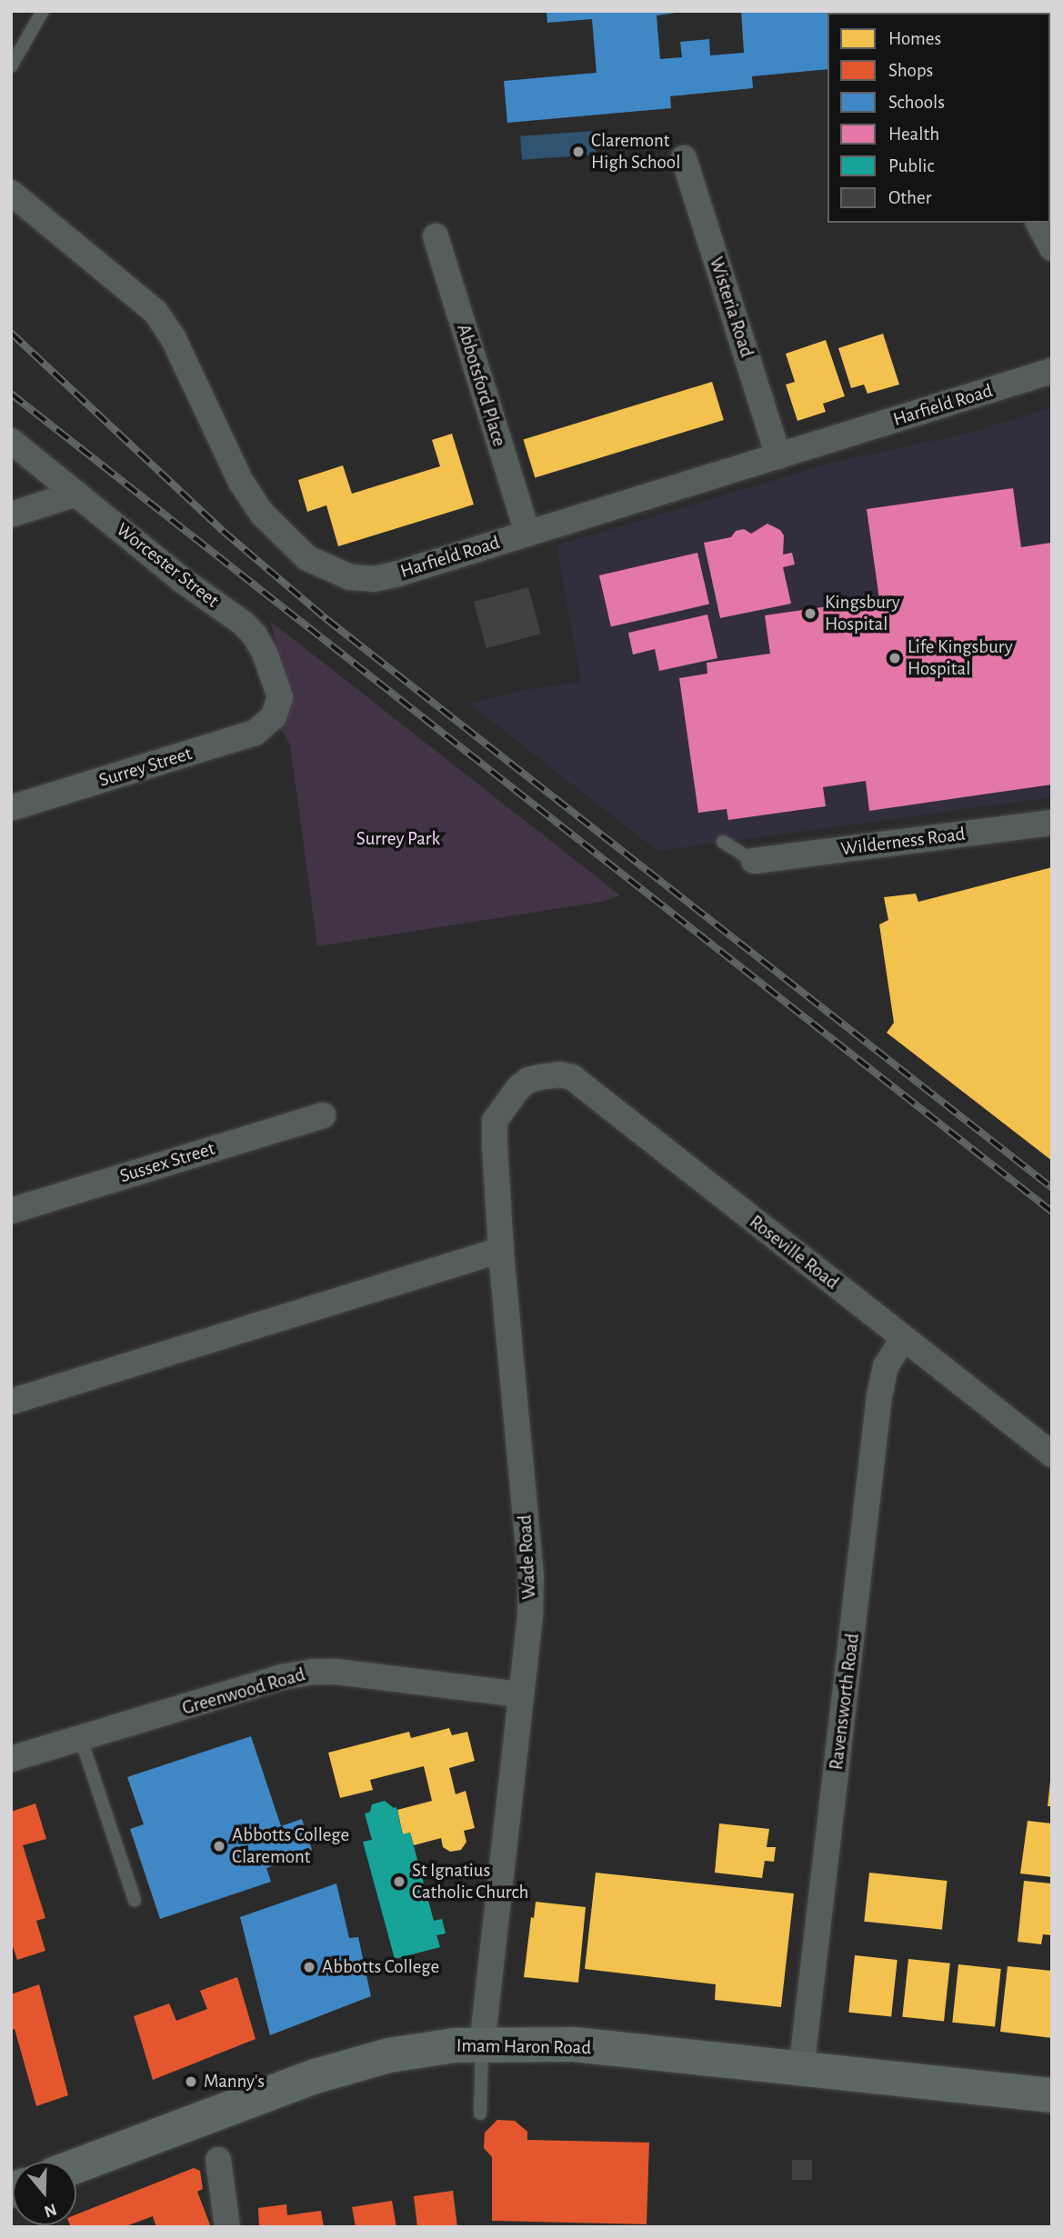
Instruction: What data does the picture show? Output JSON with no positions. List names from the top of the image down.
{
  "streets": {
    "main road": ["Imam Haron Road"],
    "street": [
      "Wisteria Road",
      "Abbotsford Place",
      "Harfield Road",
      "Worcester Street",
      "Surrey Street",
      "Wilderness Road",
      "Sussex Street",
      "Roseville Road",
      "Wade Road",
      "Greenwood Road",
      "Ravensworth Road"
    ]
  },
  "crossings": [
    ["Wisteria Road", "Harfield Road"],
    ["Abbotsford Place", "Harfield Road"],
    ["Worcester Street", "Surrey Street"],
    ["Roseville Road", "Wade Road"],
    ["Roseville Road", "Ravensworth Road"],
    ["Wade Road", "Greenwood Road"],
    ["Wade Road", "Imam Haron Road"],
    ["Ravensworth Road", "Imam Haron Road"]
  ],
  "parks": ["Surrey Park"],
  "places": [
    "Claremont High School",
    "Kingsbury Hospital",
    "Life Kingsbury Hospital",
    "Abbotts College Claremont",
    "St Ignatius Catholic Church",
    "Abbotts College",
    "Manny's"
  ],
  "legend": [
    "Homes",
    "Shops",
    "Schools",
    "Health",
    "Public",
    "Other"
  ],
  "north": "bottom"
}
